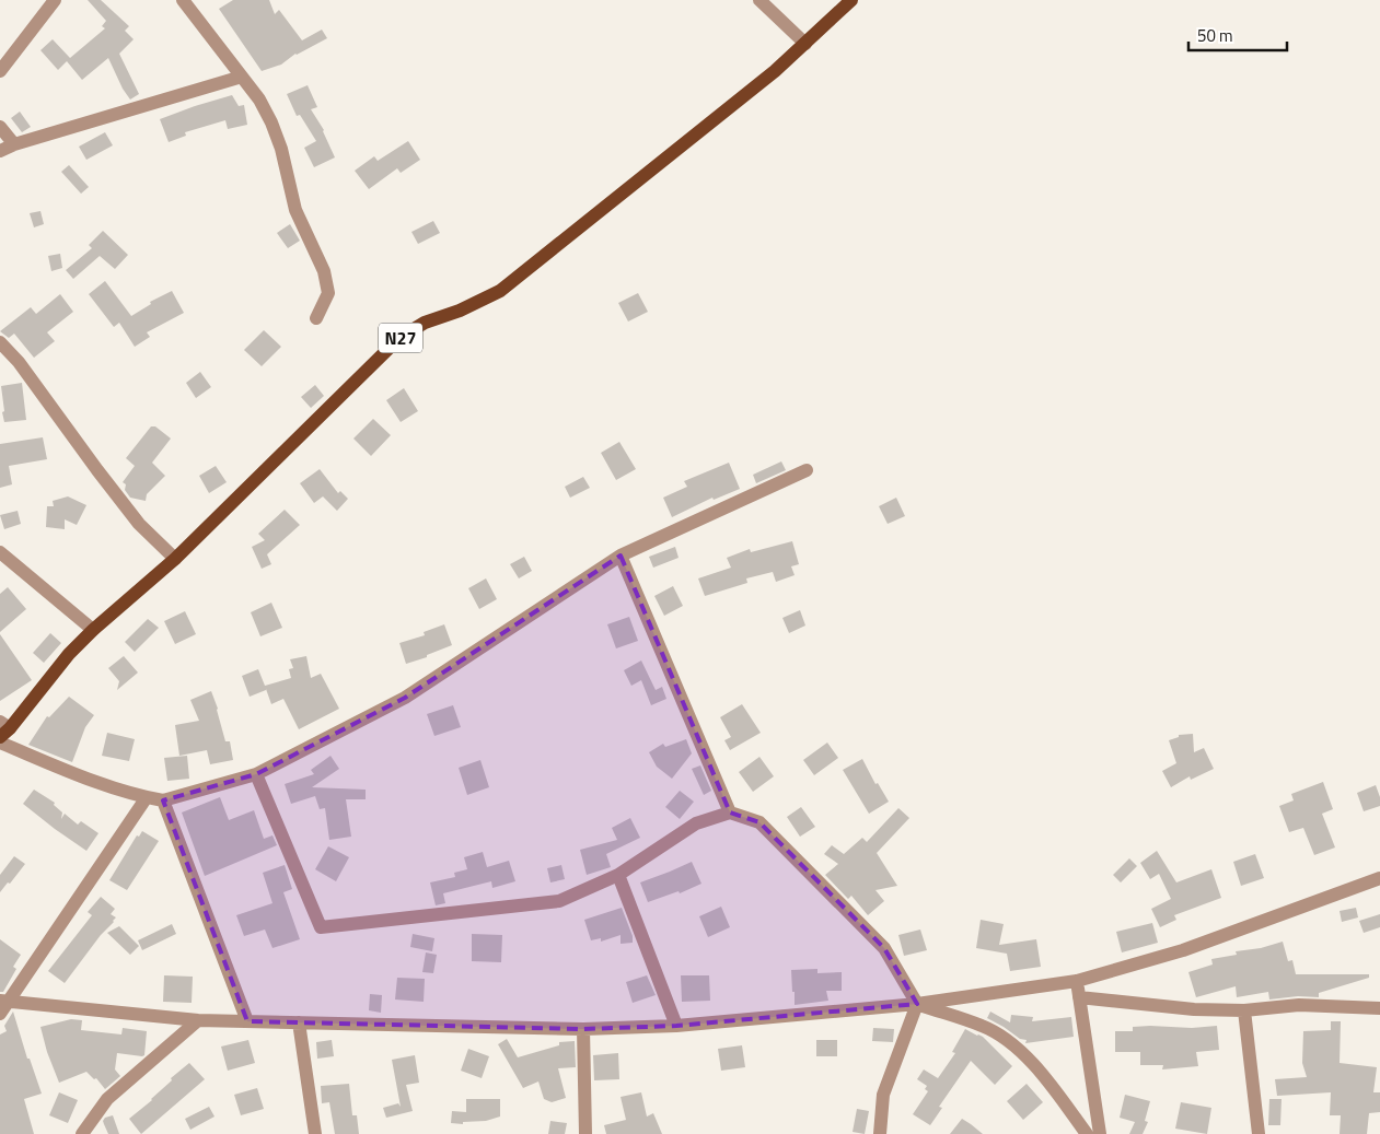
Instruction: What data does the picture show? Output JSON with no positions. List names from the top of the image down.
{
  "streets": {
    "main road": ["N27"]
  },
  "scale_bar": "50 m"
}
